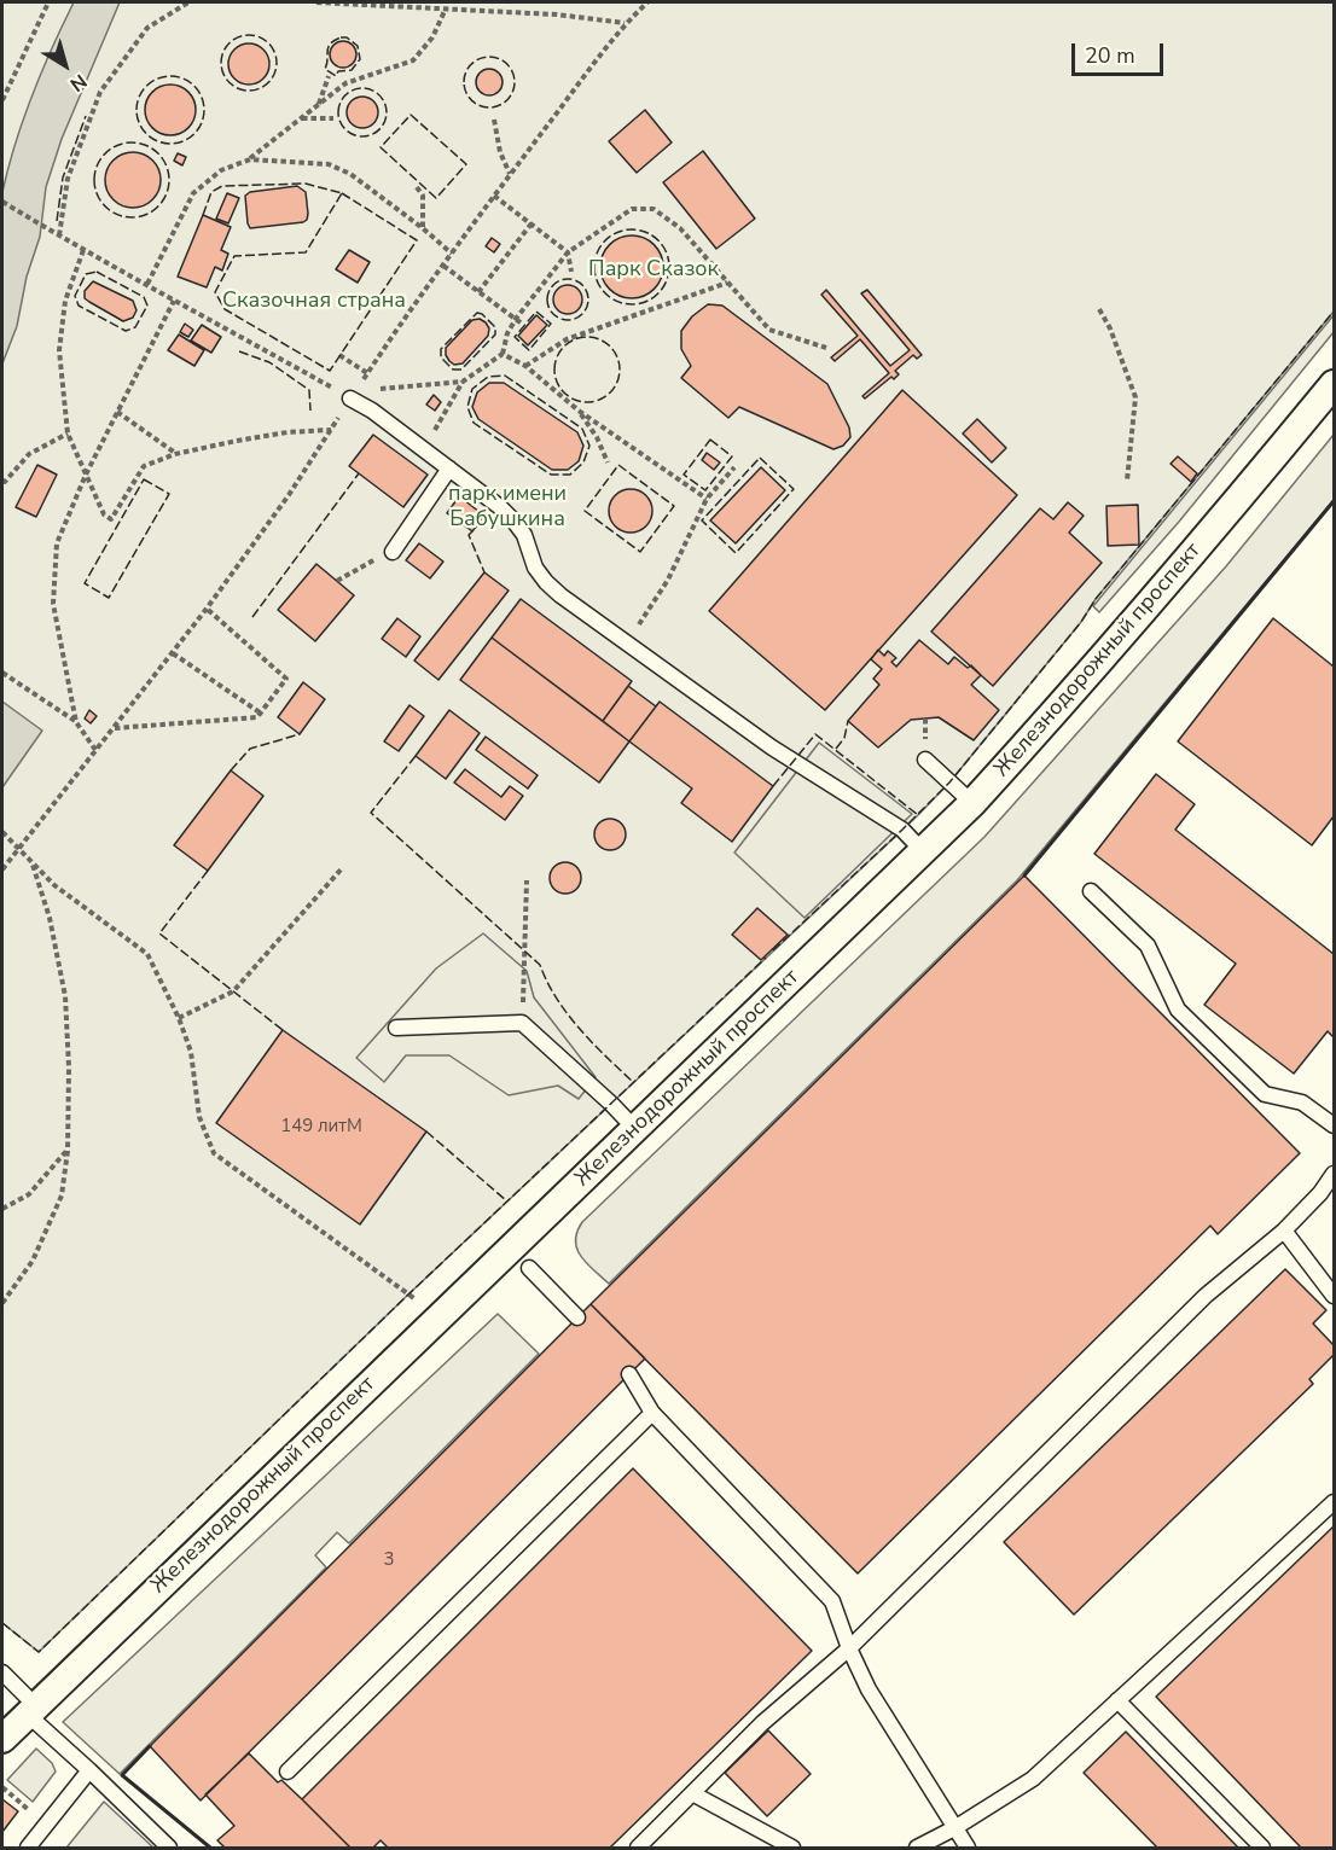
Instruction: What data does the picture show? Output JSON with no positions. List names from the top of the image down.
{
  "streets": {
    "street": ["Железнодорожный проспект"]
  },
  "parks": ["Парк Сказок", "Сказочная страна", "парк имени Бабушкина"],
  "house_numbers": ["149 литМ", "3"],
  "scale_bar": "20 m",
  "north": "bottom right"
}
